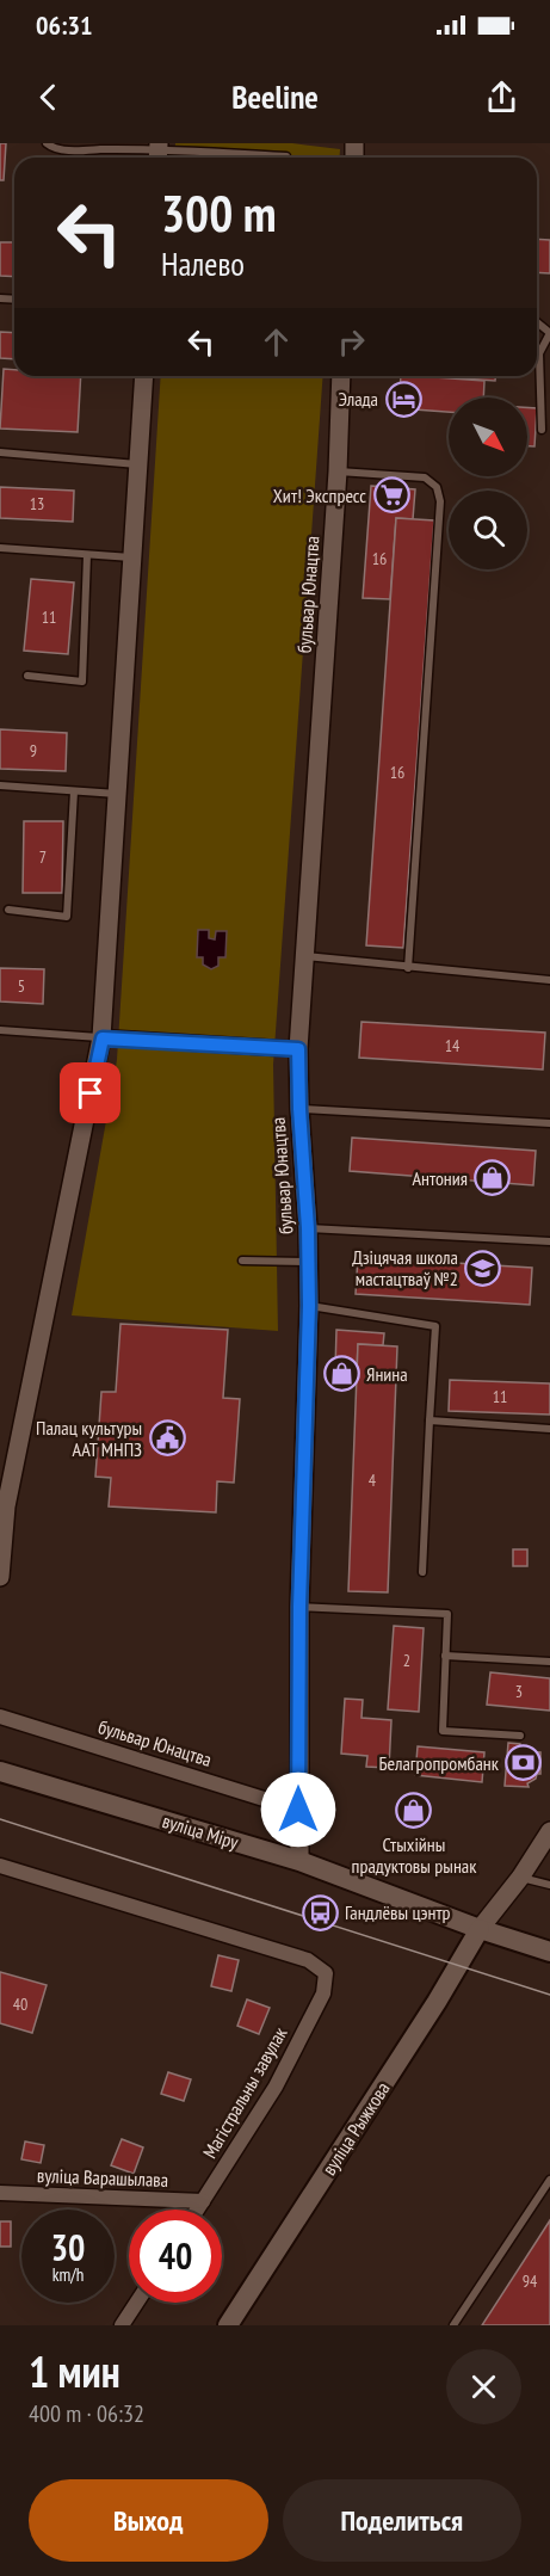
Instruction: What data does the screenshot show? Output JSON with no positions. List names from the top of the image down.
{
  "streets": {
    "main road": ["вуліца Міру", "вуліца Рыжкова"],
    "street": ["бульвар Юнацтва", "Магістральны завулак", "вуліца Варашылава"]
  },
  "crossings": [
    ["бульвар Юнацтва", "вуліца Міру"],
    ["вуліца Міру", "вуліца Рыжкова"],
    ["Магістральны завулак", "вуліца Варашылава"]
  ],
  "places": {
    "hotel": ["Элада"],
    "supermarket": ["Хит! Экспресс"],
    "shop": ["Антония", "Янина", "Стыхійны прадуктовы рынак"],
    "school or university": ["Дзіцячая школа мастацтваў №2"],
    "public building": ["Палац культуры ААТ МНПЗ"],
    "bank": ["Белагропромбанк"],
    "bus stop": ["Гандлёвы цэнтр"]
  },
  "house_numbers": [
    "13",
    "16",
    "11",
    "9",
    "16",
    "7",
    "5",
    "14",
    "11",
    "4",
    "2",
    "3",
    "40",
    "94"
  ],
  "north": "bottom right",
  "page": {
    "status": "06:31",
    "header": "Beeline",
    "turn": ["300 m", "Налево"],
    "speed": "30 km/h",
    "limit": "40",
    "heading": ["1 мин", "400 m · 06:32"],
    "buttons": ["Выход", "Поделиться"]
  }
}
